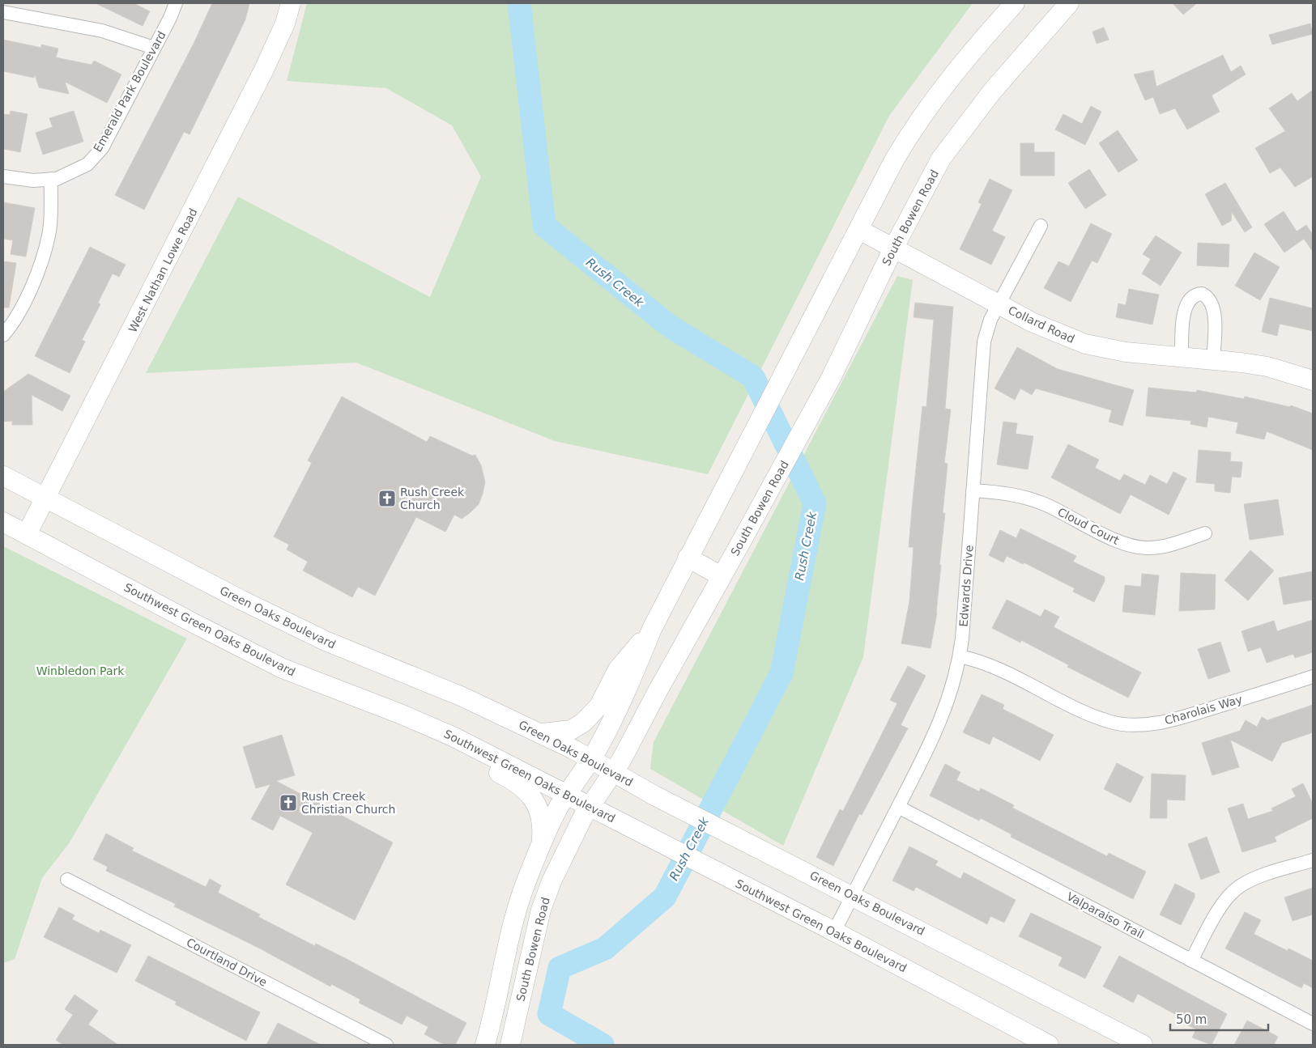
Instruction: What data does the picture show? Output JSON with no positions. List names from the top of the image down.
{
  "streets": {
    "main road": [
      "South Bowen Road",
      "West Nathan Lowe Road",
      "Collard Road",
      "Green Oaks Boulevard",
      "Southwest Green Oaks Boulevard"
    ],
    "street": [
      "Emerald Park Boulevard",
      "Cloud Court",
      "Edwards Drive",
      "Charolais Way",
      "Valparaiso Trail",
      "Courtland Drive"
    ]
  },
  "crossings": [
    ["South Bowen Road", "Collard Road"],
    ["South Bowen Road", "Green Oaks Boulevard"],
    ["South Bowen Road", "Southwest Green Oaks Boulevard"],
    ["West Nathan Lowe Road", "Green Oaks Boulevard"],
    ["West Nathan Lowe Road", "Southwest Green Oaks Boulevard"],
    ["Collard Road", "Edwards Drive"],
    ["Cloud Court", "Edwards Drive"],
    ["Edwards Drive", "Green Oaks Boulevard"],
    ["Edwards Drive", "Southwest Green Oaks Boulevard"],
    ["Edwards Drive", "Charolais Way"],
    ["Edwards Drive", "Valparaiso Trail"]
  ],
  "water": ["Rush Creek"],
  "parks": ["Winbledon Park"],
  "places": {
    "church": ["Rush Creek Church", "Rush Creek Christian Church"]
  },
  "scale_bar": "50 m"
}
